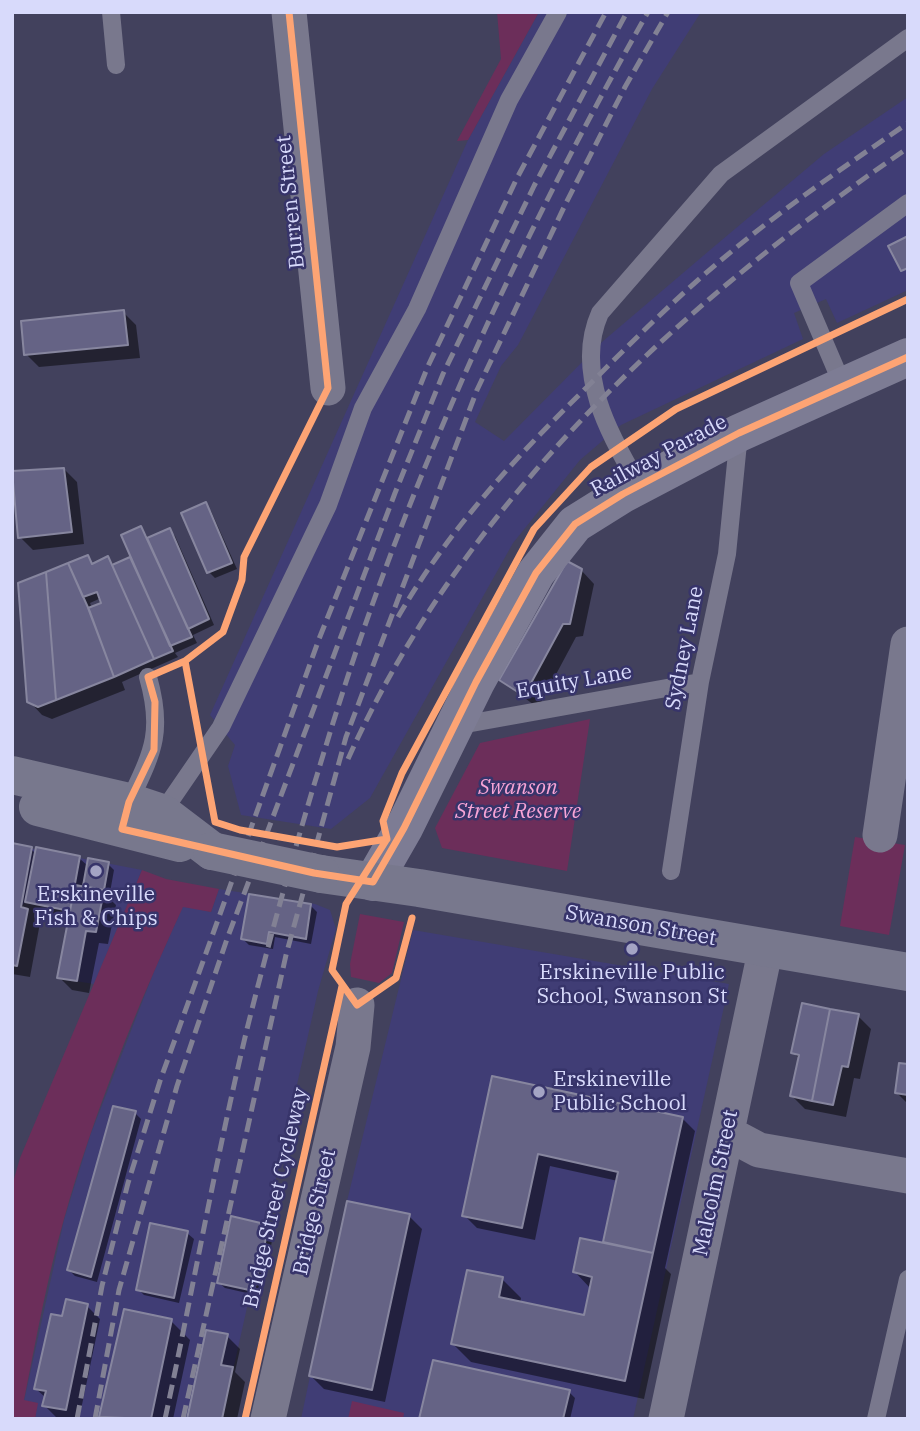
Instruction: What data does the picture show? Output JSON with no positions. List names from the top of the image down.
{
  "streets": {
    "main road": ["Swanson Street"],
    "street": [
      "Burren Street",
      "Railway Parade",
      "Malcolm Street",
      "Bridge Street"
    ],
    "lane": ["Sydney Lane", "Equity Lane"],
    "cycle path": ["Bridge Street Cycleway"]
  },
  "crossings": [
    ["Railway Parade", "Sydney Lane"],
    ["Railway Parade", "Equity Lane"],
    ["Railway Parade", "Swanson Street"],
    ["Sydney Lane", "Equity Lane"],
    ["Swanson Street", "Malcolm Street"]
  ],
  "parks": ["Swanson Street Reserve"],
  "places": ["Erskineville Fish & Chips", "Erskineville Public School, Swanson St", "Erskineville Public School"]
}
